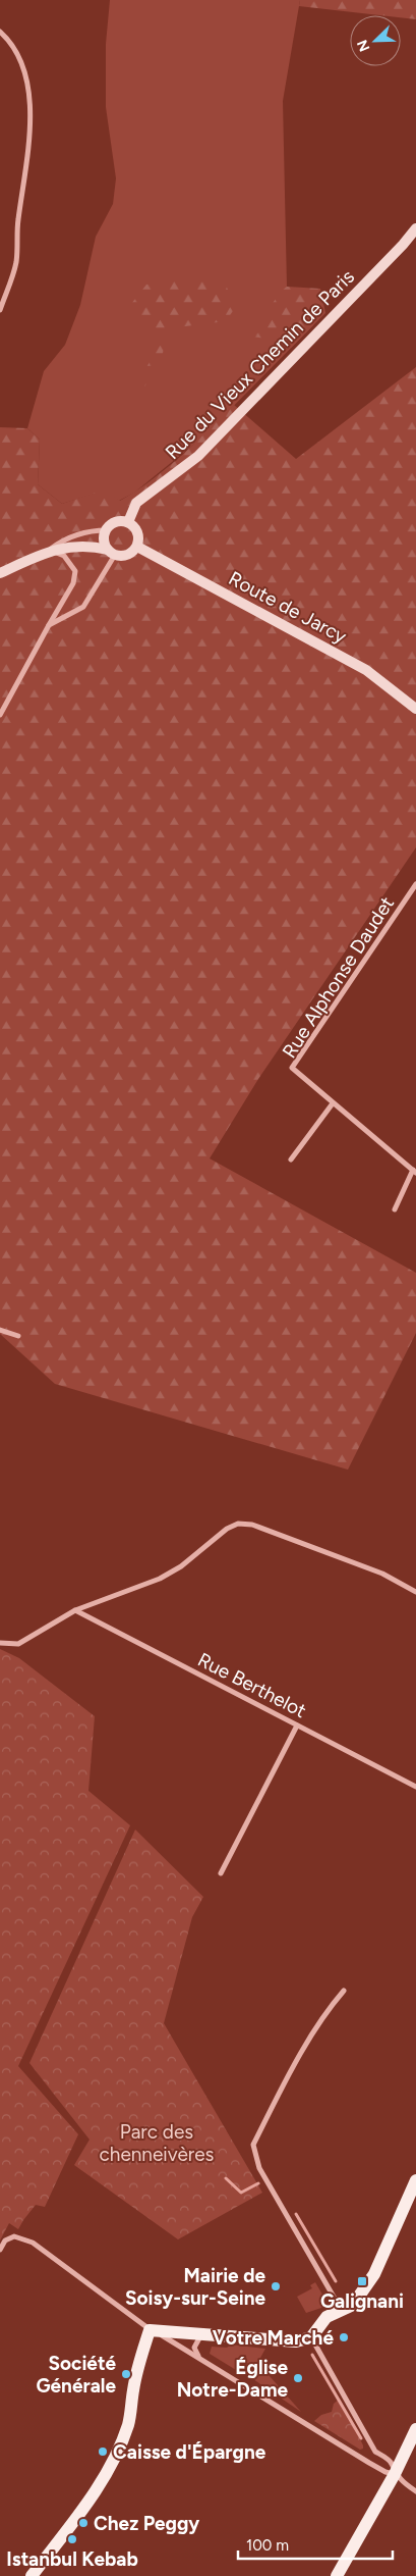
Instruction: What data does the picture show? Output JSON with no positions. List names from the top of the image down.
{
  "streets": {
    "street": [
      "Rue du Vieux Chemin de Paris",
      "Route de Jarcy",
      "Rue Alphonse Daudet",
      "Rue Berthelot"
    ]
  },
  "crossings": [
    ["Rue du Vieux Chemin de Paris", "Route de Jarcy"]
  ],
  "parks": ["Parc des chenneivères"],
  "places": {
    "transit": ["Galignani"],
    "other": [
      "Mairie de Soisy-sur-Seine",
      "Votre Marché",
      "Société Générale",
      "Église Notre-Dame",
      "Caisse d'Épargne",
      "Chez Peggy",
      "Istanbul Kebab"
    ]
  },
  "scale_bar": "100 m",
  "north": "bottom left"
}
